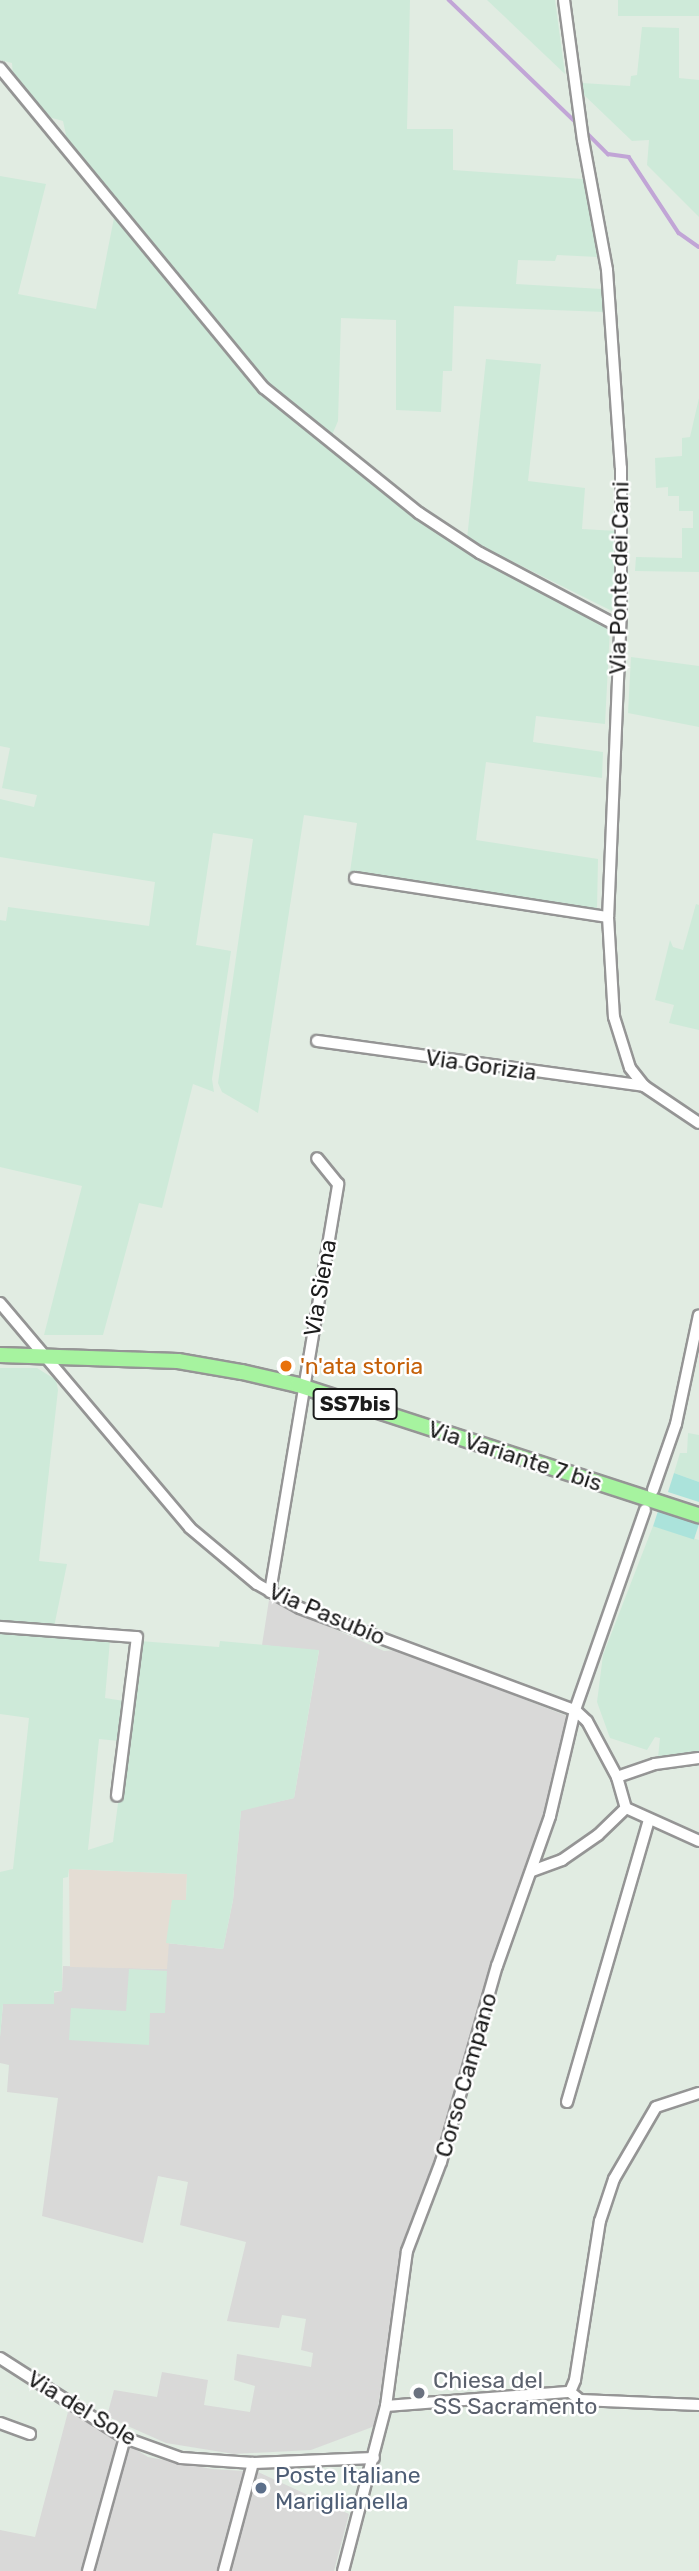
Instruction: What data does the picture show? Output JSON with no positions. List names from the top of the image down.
{
  "streets": {
    "main road": ["SS7bis", "Via Variante 7 bis"],
    "street": [
      "Via Ponte dei Cani",
      "Via Gorizia",
      "Via Siena",
      "Via Pasubio",
      "Corso Campano",
      "Via del Sole"
    ]
  },
  "crossings": [
    ["Via Ponte dei Cani", "Via Gorizia"],
    ["Via Siena", "Via Variante 7 bis"],
    ["Via Siena", "Via Pasubio"],
    ["Via Variante 7 bis", "Via Pasubio"],
    ["Via Pasubio", "Corso Campano"],
    ["Corso Campano", "Via del Sole"]
  ],
  "places": ["'n'ata storia", "Chiesa del SS Sacramento", "Poste Italiane Mariglianella"]
}
